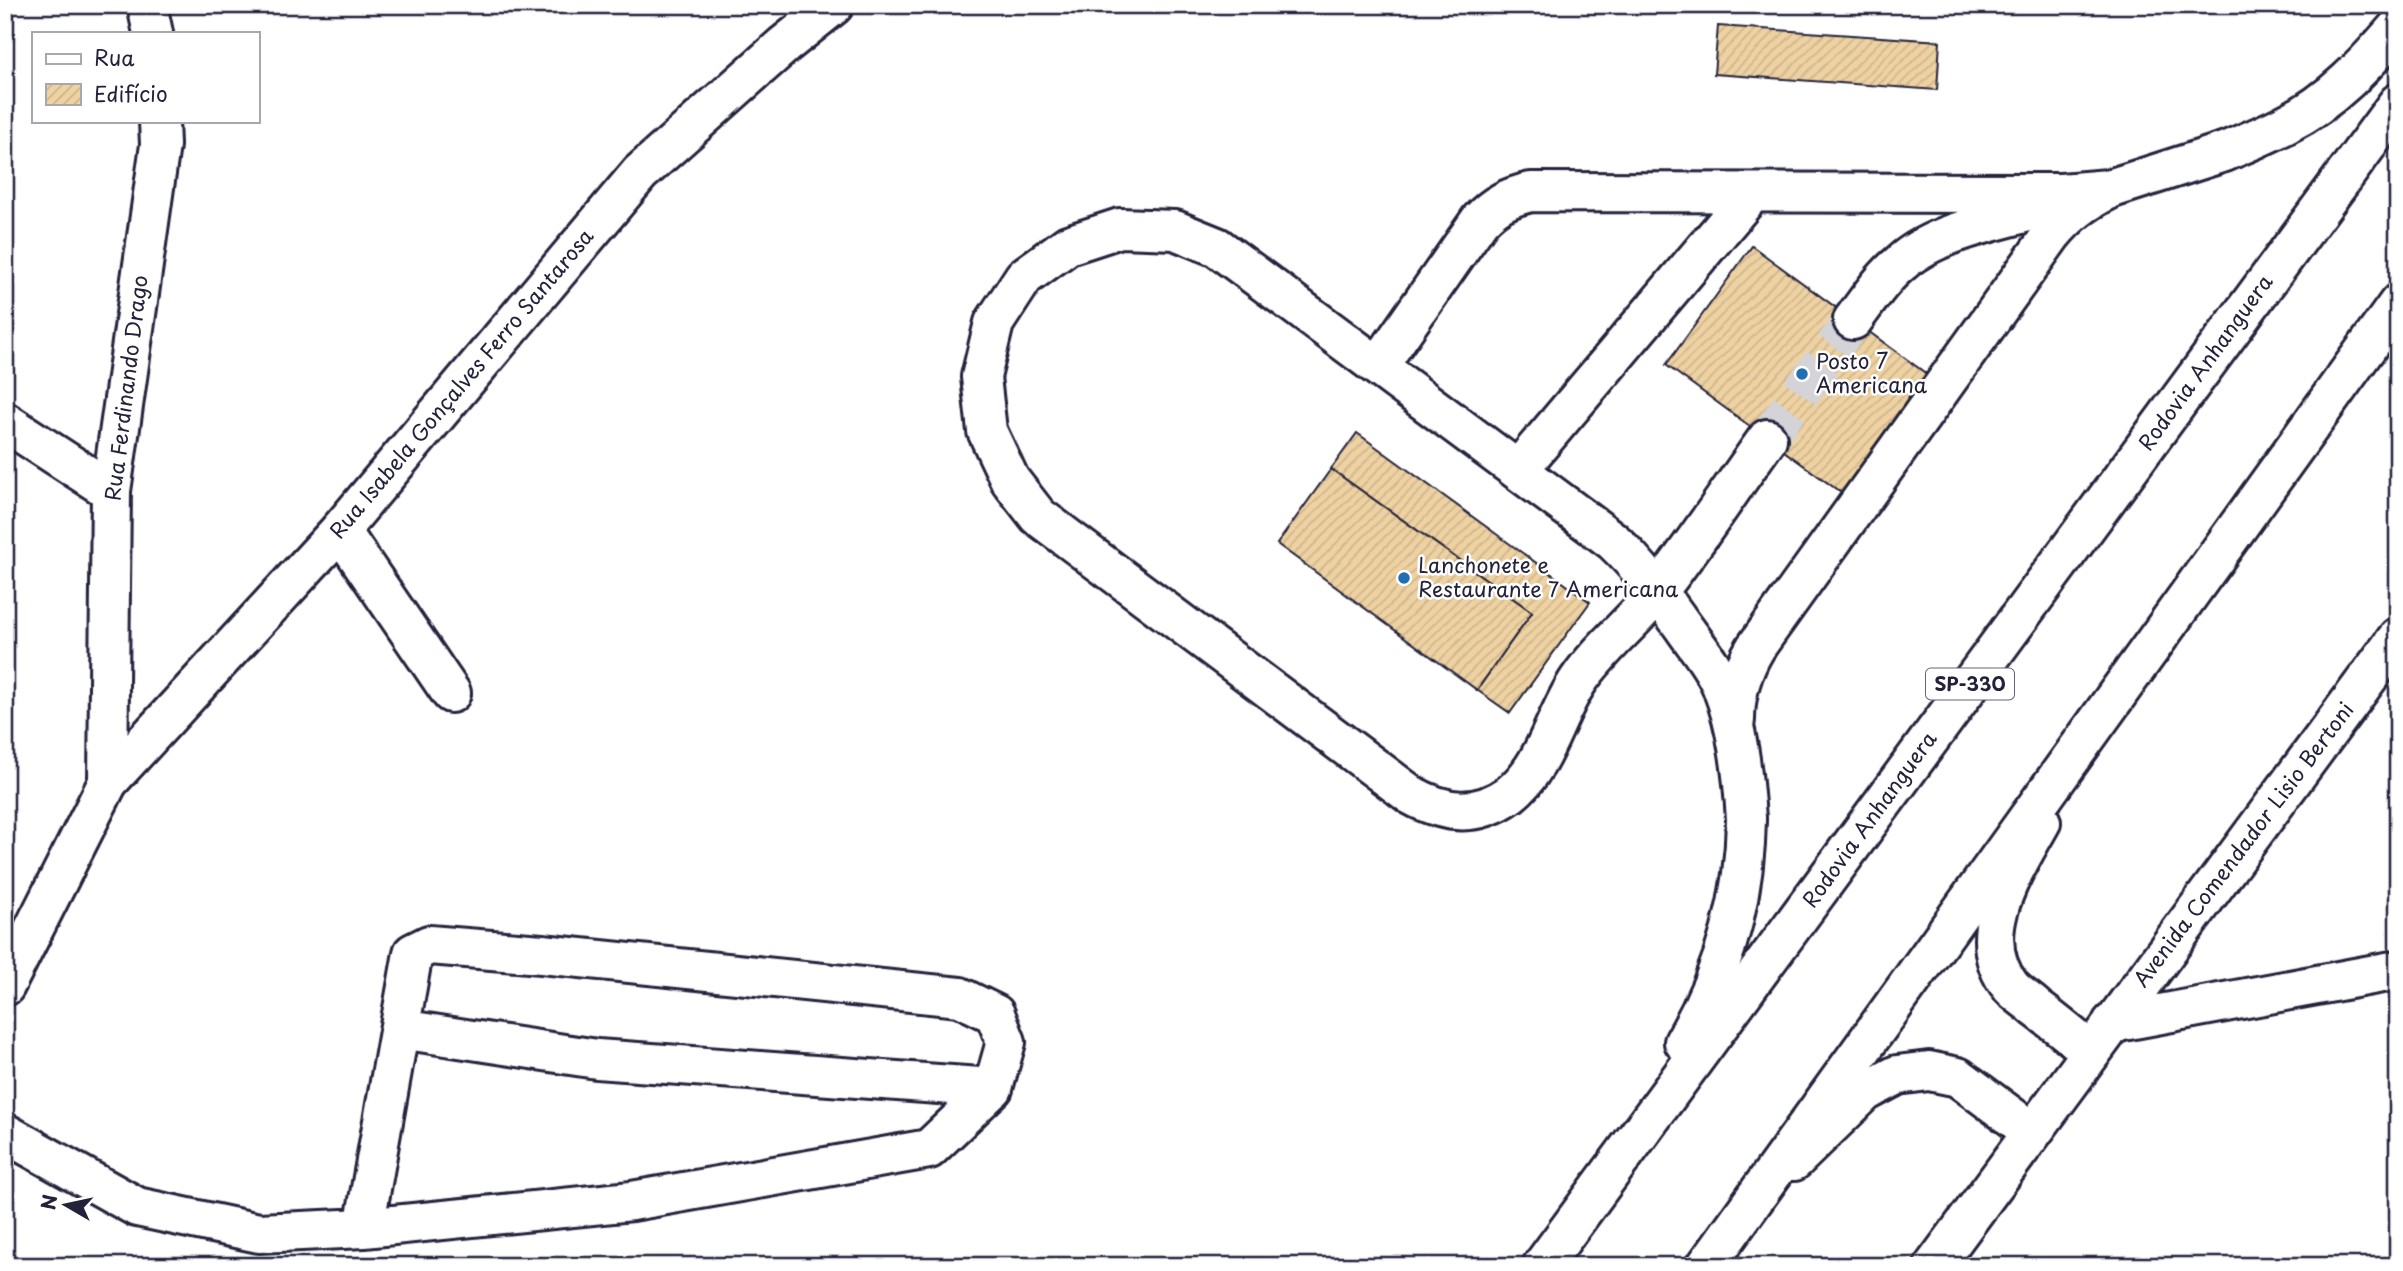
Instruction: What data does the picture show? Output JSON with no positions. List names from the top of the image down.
{
  "streets": {
    "main road": [
      "Rodovia Anhanguera",
      "Rua Isabela Gonçalves Ferro Santarosa",
      "Rua Ferdinando Drago",
      "SP-330",
      "Avenida Comendador Lisio Bertoni"
    ]
  },
  "crossings": [
    ["Rua Isabela Gonçalves Ferro Santarosa", "Rua Ferdinando Drago"]
  ],
  "places": ["Posto 7 Americana", "Lanchonete e Restaurante 7 Americana"],
  "legend": ["Rua", "Edifício"],
  "north": "left"
}
